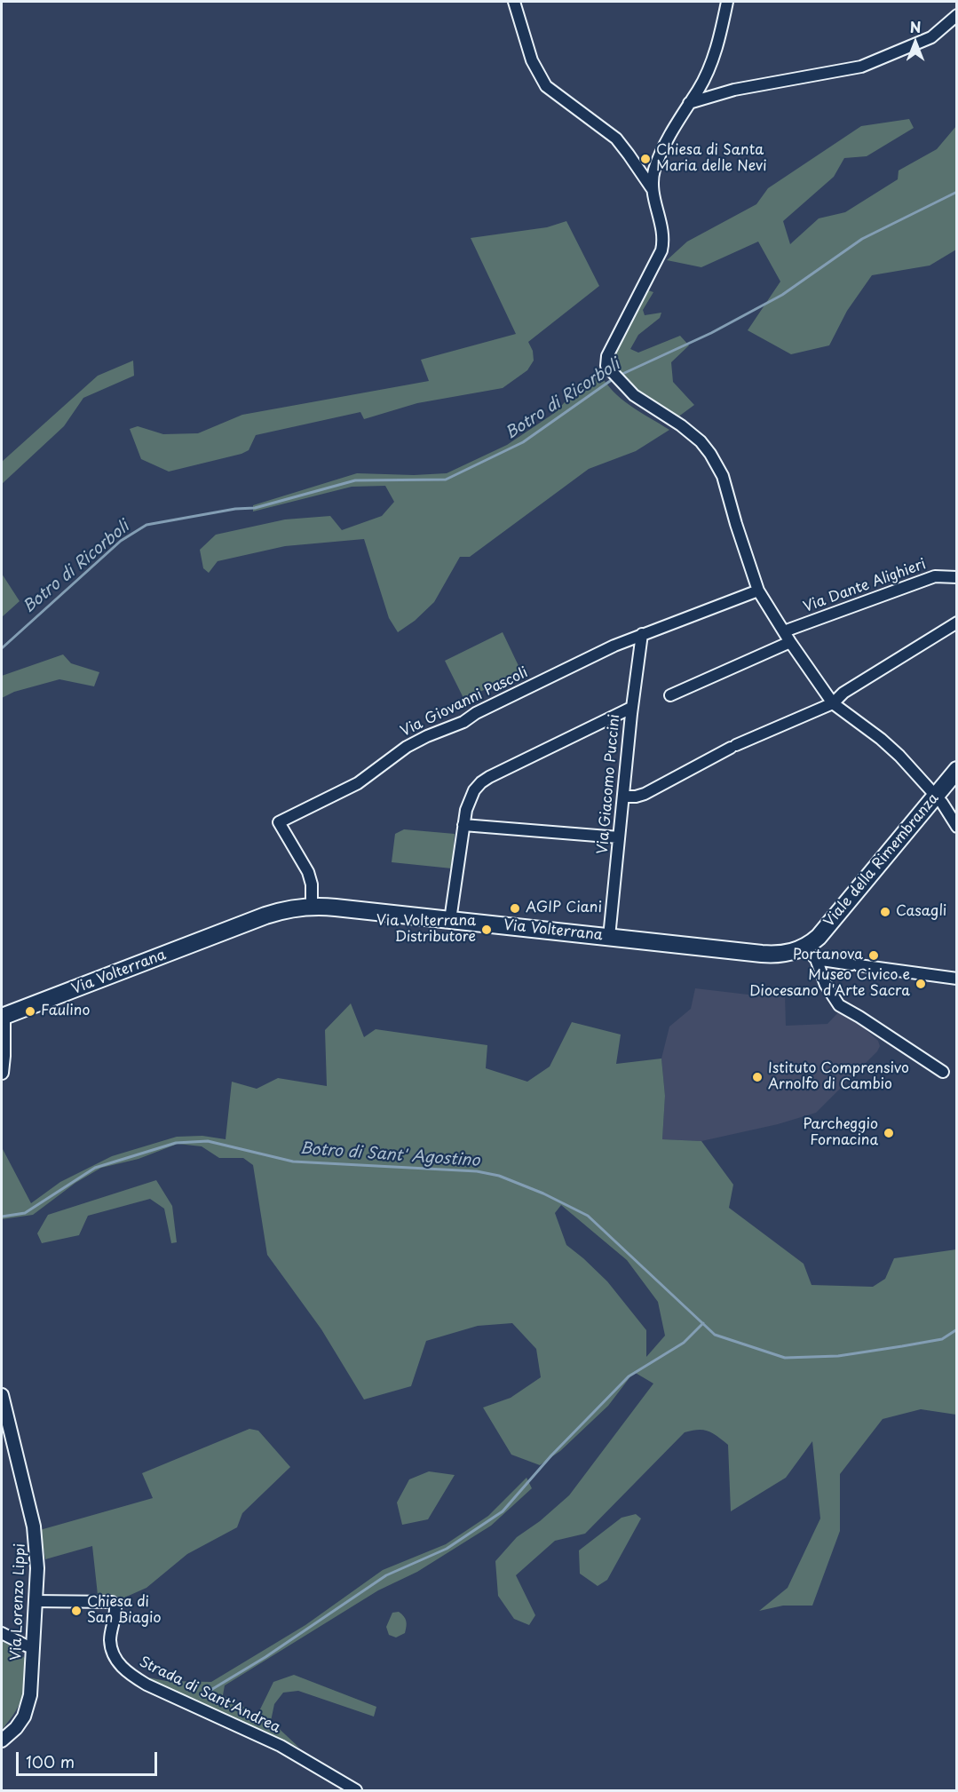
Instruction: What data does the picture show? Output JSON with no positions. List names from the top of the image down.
{
  "streets": {
    "main road": ["Viale della Rimembranza", "Via Volterrana"],
    "street": [
      "Via Dante Alighieri",
      "Via Giovanni Pascoli",
      "Via Giacomo Puccini",
      "Via Lorenzo Lippi",
      "Strada di Sant'Andrea"
    ]
  },
  "crossings": [
    ["Via Giovanni Pascoli", "Via Giacomo Puccini"],
    ["Via Giovanni Pascoli", "Via Volterrana"],
    ["Via Giacomo Puccini", "Via Volterrana"],
    ["Viale della Rimembranza", "Via Volterrana"],
    ["Via Lorenzo Lippi", "Strada di Sant'Andrea"]
  ],
  "water": ["Botro di Ricorboli", "Botro di Sant' Agostino"],
  "places": [
    "Chiesa di Santa Maria delle Nevi",
    "AGIP Ciani",
    "Casagli",
    "Via Volterrana Distributore",
    "Portanova",
    "Museo Civico e Diocesano d'Arte Sacra",
    "Faulino",
    "Istituto Comprensivo Arnolfo di Cambio",
    "Parcheggio Fornacina",
    "Chiesa di San Biagio"
  ],
  "scale_bar": "100 m",
  "north": "top"
}
